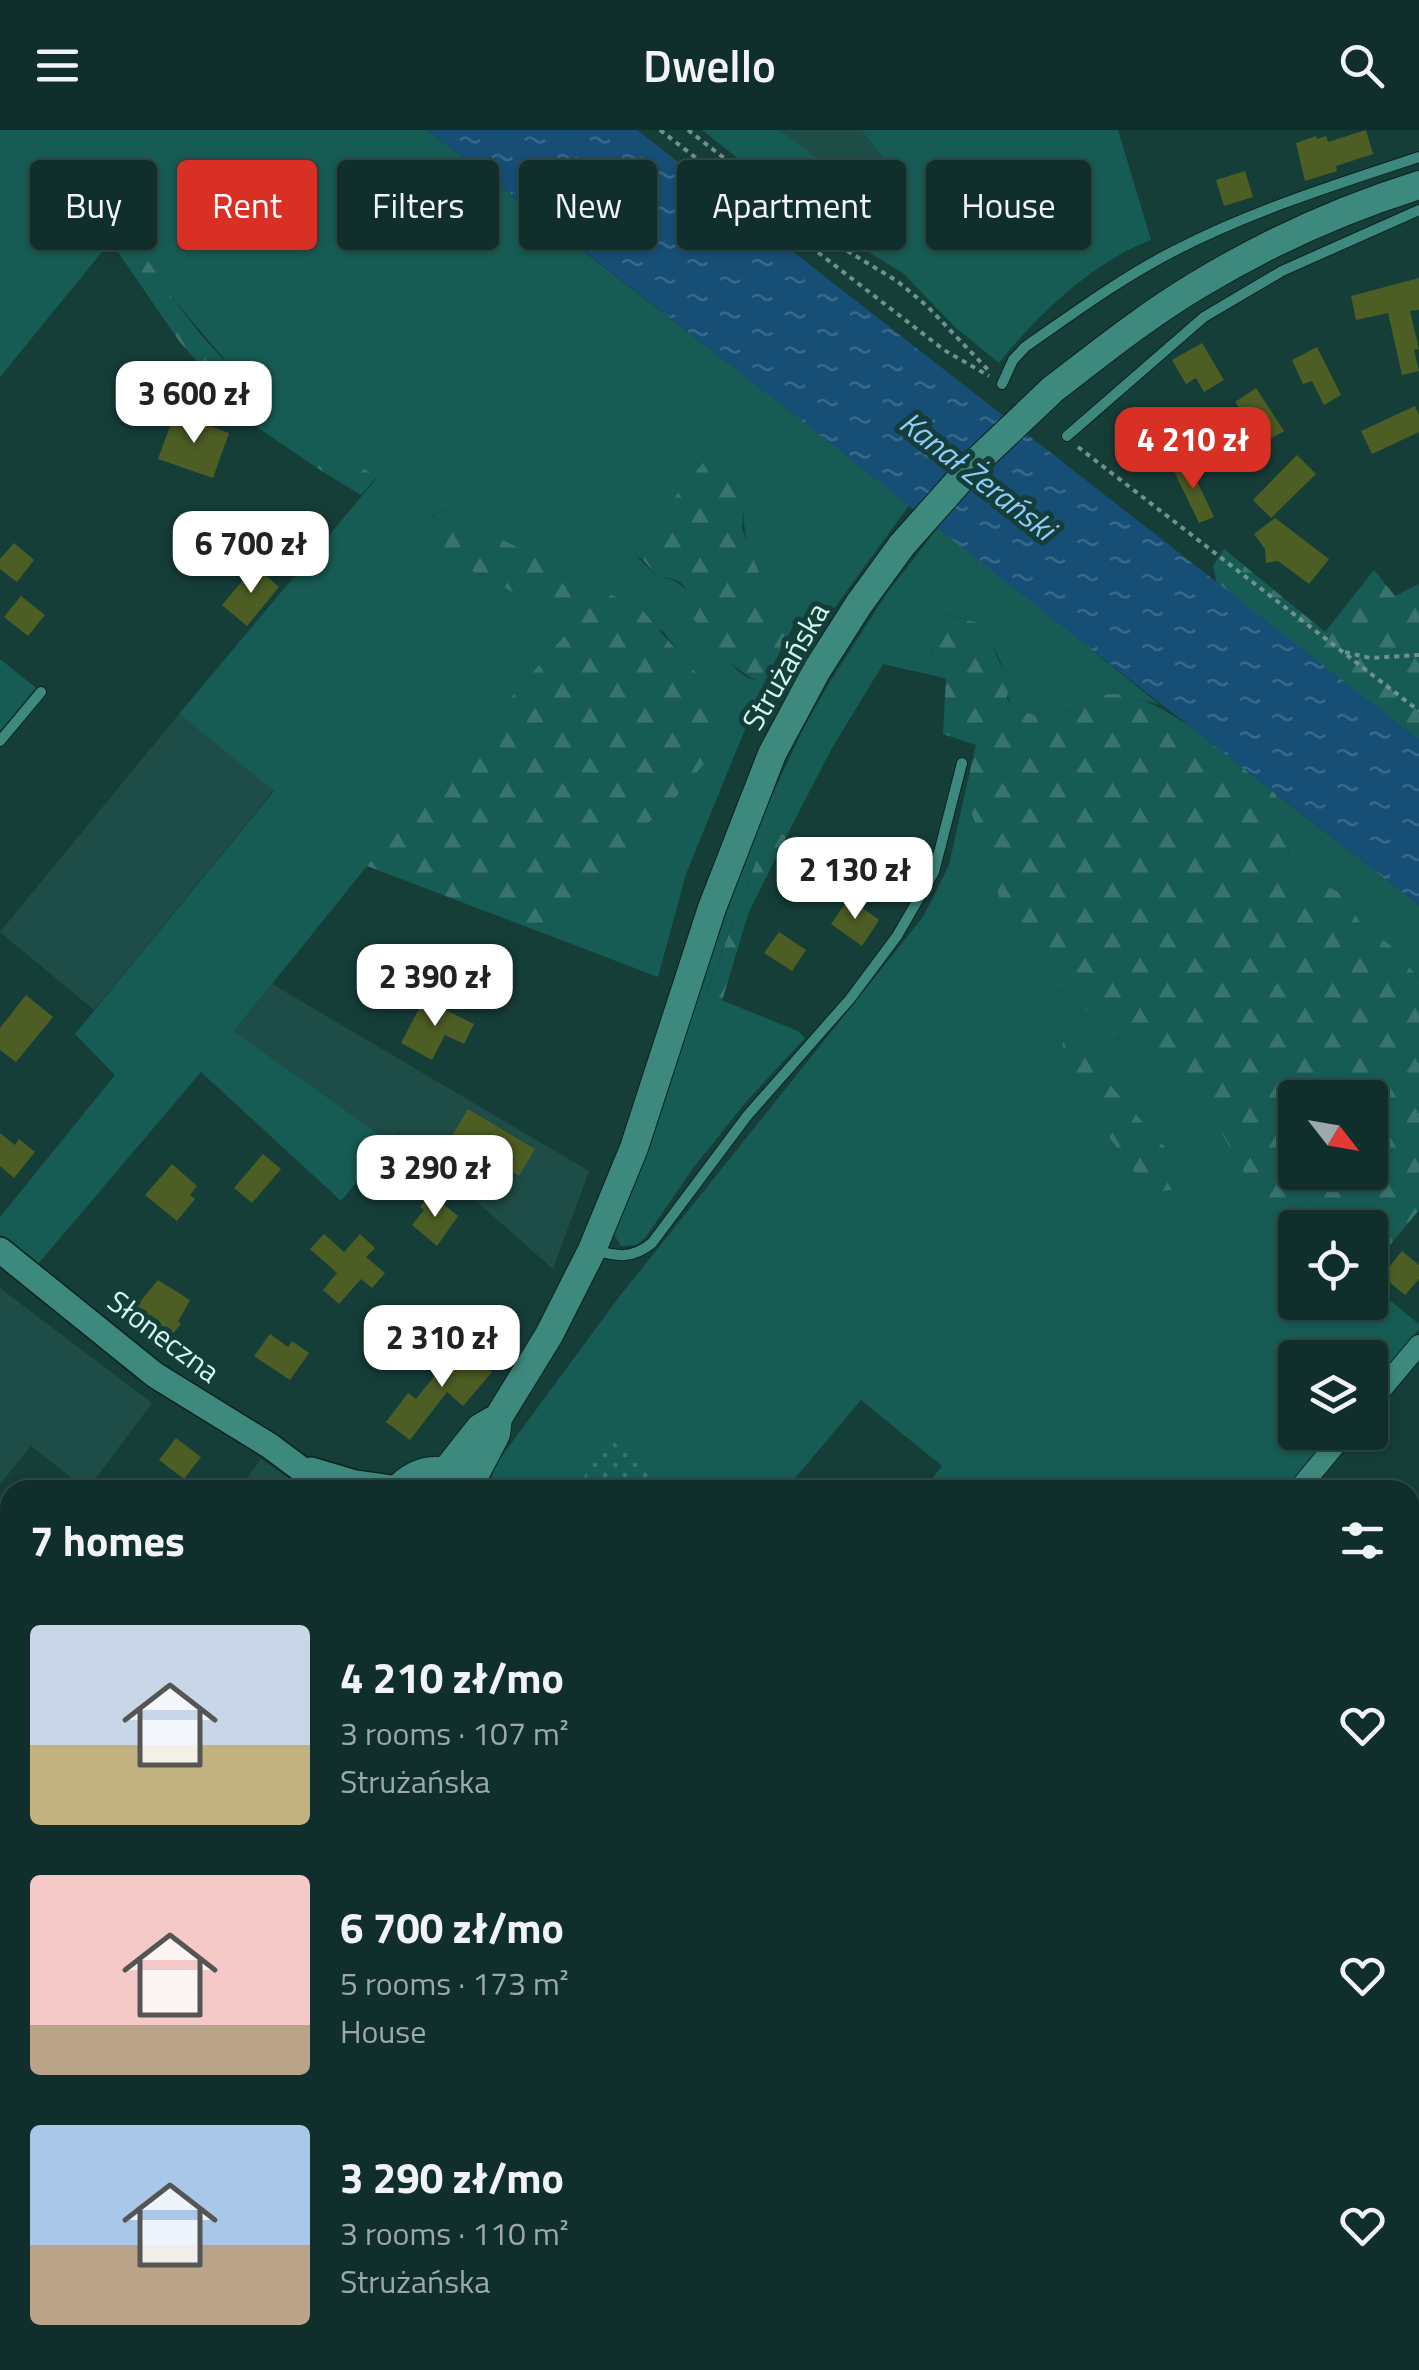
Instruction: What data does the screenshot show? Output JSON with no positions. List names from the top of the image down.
{
  "streets": {
    "main road": ["Strużańska"],
    "street": ["Słoneczna"]
  },
  "water": ["Kanał Żerański"],
  "north": "bottom right",
  "page": {
    "header": "Dwello",
    "chip": [
      "Buy",
      "Rent",
      "Filters",
      "New",
      "Apartment",
      "House"
    ],
    "price": [
      "3 600 zł",
      "4 210 zł",
      "6 700 zł",
      "2 130 zł",
      "2 390 zł",
      "3 290 zł",
      "2 310 zł"
    ],
    "heading": "7 homes",
    "list": [
      {
        "name": "4 210 zł/mo",
        "note": "3 rooms · 107 m² · Strużańska"
      },
      {
        "name": "6 700 zł/mo",
        "note": "5 rooms · 173 m² · House"
      },
      {
        "name": "3 290 zł/mo",
        "note": "3 rooms · 110 m² · Strużańska"
      }
    ]
  }
}
